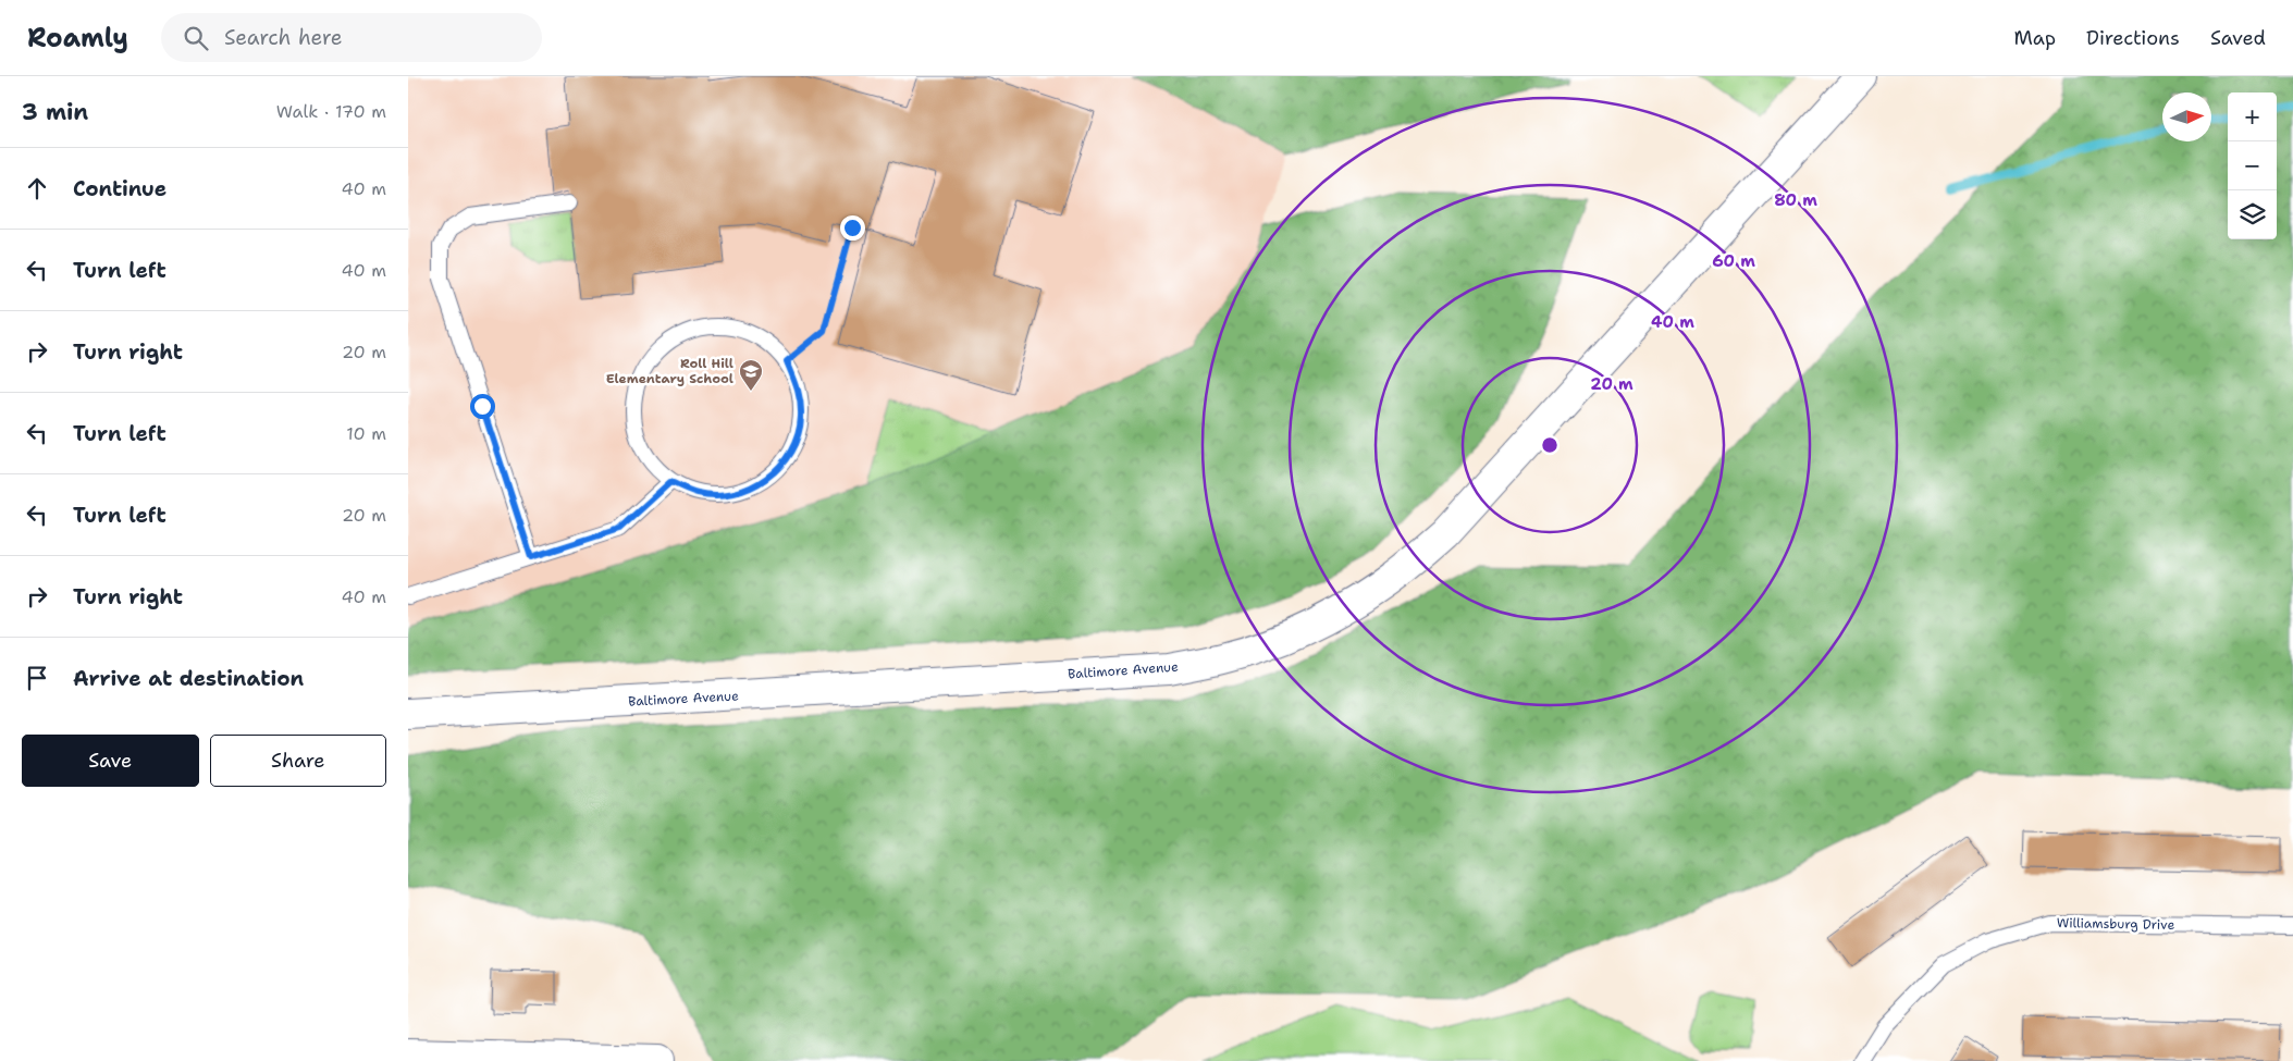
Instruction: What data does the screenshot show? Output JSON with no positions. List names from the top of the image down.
{
  "streets": {
    "street": ["Baltimore Avenue"],
    "lane": ["Williamsburg Drive"]
  },
  "places": {
    "school or university": ["Roll Hill Elementary School"]
  },
  "north": "right",
  "page": {
    "header": "Roamly",
    "search": "Search here",
    "nav": ["Map", "Directions", "Saved"],
    "heading": ["3 min", "Walk · 170 m"],
    "map_buttons": ["+", "−"],
    "list": [
      ["Continue", "40 m"],
      ["Turn left", "40 m"],
      ["Turn right", "20 m"],
      ["Turn left", "10 m"],
      ["Turn left", "20 m"],
      ["Turn right", "40 m"],
      "Arrive at destination"
    ],
    "buttons": ["Save", "Share"]
  },
  "rings": [
    "80 m",
    "60 m",
    "40 m",
    "20 m"
  ]
}
